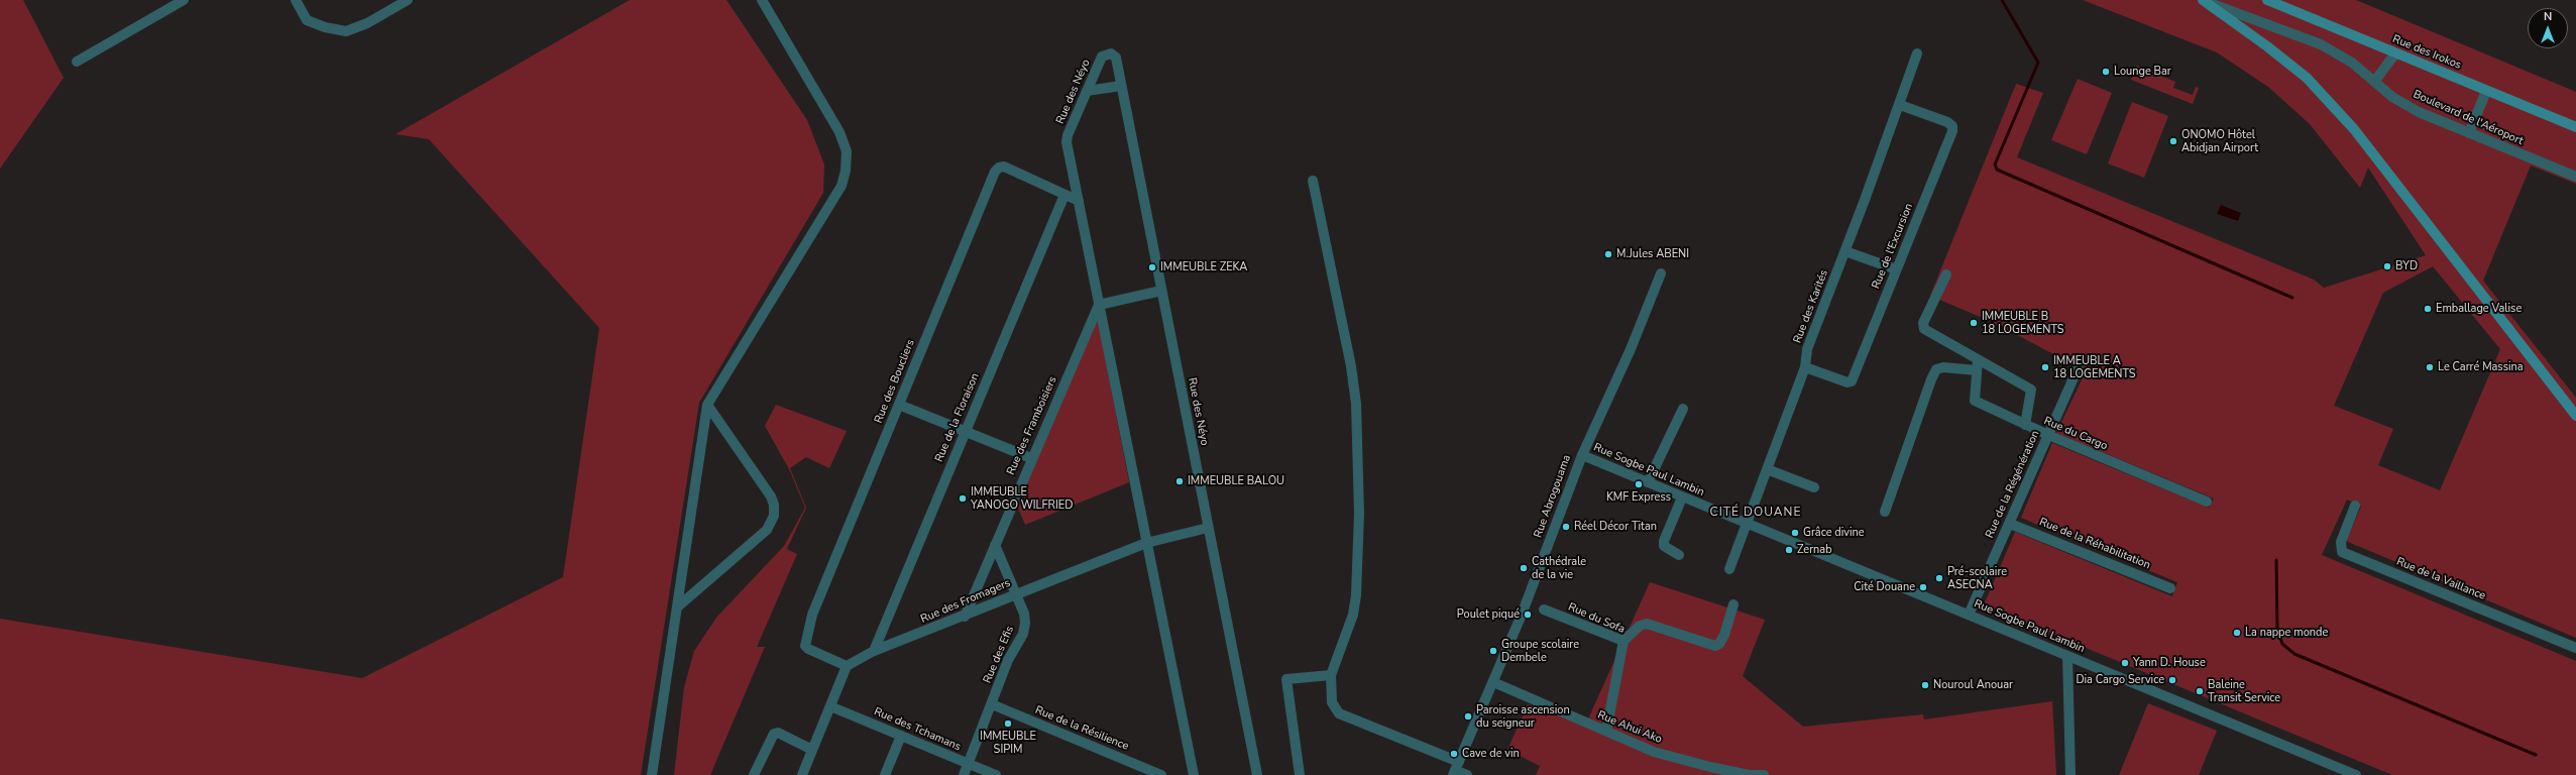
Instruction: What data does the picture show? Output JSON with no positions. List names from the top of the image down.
{
  "streets": {
    "main road": ["Rue des Irokos"],
    "street": [
      "Rue des Néyo",
      "Boulevard de l'Aéroport",
      "Rue de l'Excursion",
      "Rue des Karités",
      "Rue des Boucliers",
      "Rue de la Floraison",
      "Rue des Framboisiers",
      "Rue du Cargo",
      "Rue Sogbe Paul Lambin",
      "Rue de la Régénération",
      "Rue Abrogouama",
      "Rue de la Réhabilitation",
      "Rue de la Vaillance",
      "Rue des Fromagers",
      "Rue du Sofa",
      "Rue des Efis",
      "Rue Ahui Ako",
      "Rue de la Résilience",
      "Rue des Tchamans"
    ]
  },
  "crossings": [
    ["Rue des Néyo", "Rue des Boucliers"],
    ["Rue des Néyo", "Rue des Framboisiers"],
    ["Rue des Néyo", "Rue des Fromagers"],
    ["Rue de l'Excursion", "Rue des Karités"],
    ["Rue des Karités", "Rue Sogbe Paul Lambin"],
    ["Rue des Boucliers", "Rue de la Floraison"],
    ["Rue des Boucliers", "Rue des Fromagers"],
    ["Rue de la Floraison", "Rue des Fromagers"],
    ["Rue des Framboisiers", "Rue des Fromagers"],
    ["Rue des Framboisiers", "Rue des Efis"],
    ["Rue du Cargo", "Rue de la Régénération"],
    ["Rue Sogbe Paul Lambin", "Rue de la Régénération"],
    ["Rue Sogbe Paul Lambin", "Rue Abrogouama"],
    ["Rue de la Régénération", "Rue de la Réhabilitation"],
    ["Rue Abrogouama", "Rue Ahui Ako"],
    ["Rue des Fromagers", "Rue des Efis"],
    ["Rue du Sofa", "Rue Ahui Ako"],
    ["Rue des Efis", "Rue de la Résilience"],
    ["Rue des Efis", "Rue des Tchamans"]
  ],
  "districts": ["CITÉ DOUANE"],
  "places": [
    "Lounge Bar",
    "ONOMO Hôtel Abidjan Airport",
    "M.Jules ABENI",
    "BYD",
    "IMMEUBLE ZEKA",
    "Emballage Valise",
    "IMMEUBLE B 18 LOGEMENTS",
    "IMMEUBLE A 18 LOGEMENTS",
    "Le Carré Massina",
    "IMMEUBLE BALOU",
    "KMF Express",
    "IMMEUBLE YANOGO WILFRIED",
    "Réel Décor Titan",
    "Grâce divine",
    "Zernab",
    "Cathédrale de la vie",
    "Pré-scolaire ASECNA",
    "Cité Douane",
    "Poulet piqué",
    "La nappe monde",
    "Groupe scolaire Dembele",
    "Yann D. House",
    "Dia Cargo Service",
    "Nouroul Anouar",
    "Baleine Transit Service",
    "Paroisse ascension du seigneur",
    "IMMEUBLE SIPIM",
    "Cave de vin"
  ],
  "north": "top"
}
